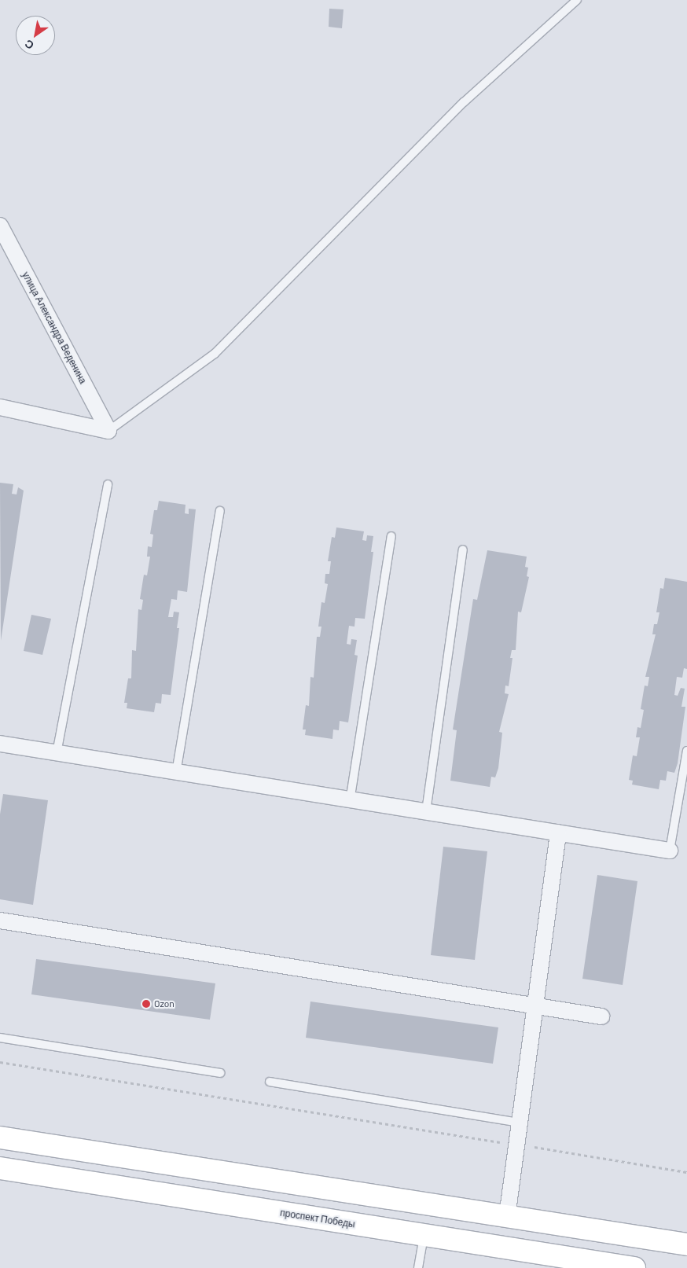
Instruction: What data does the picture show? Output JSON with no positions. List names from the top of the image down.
{
  "streets": {
    "main road": ["проспект Победы"],
    "street": ["улица Александра Веденина"]
  },
  "places": ["Ozon"],
  "north": "bottom left"
}
